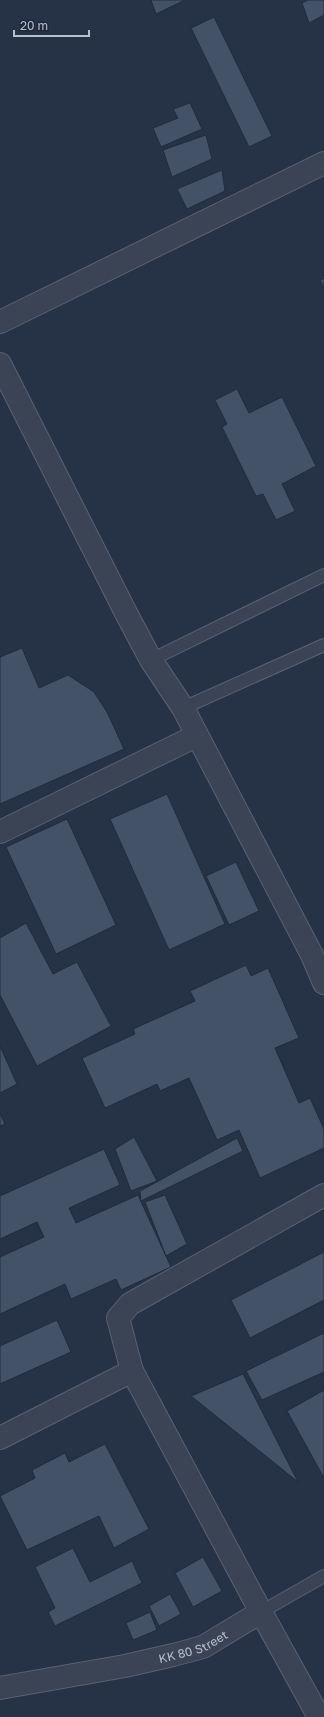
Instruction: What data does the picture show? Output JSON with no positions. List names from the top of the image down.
{
  "streets": {
    "street": ["KK 80 Street"]
  },
  "scale_bar": "20 m"
}
